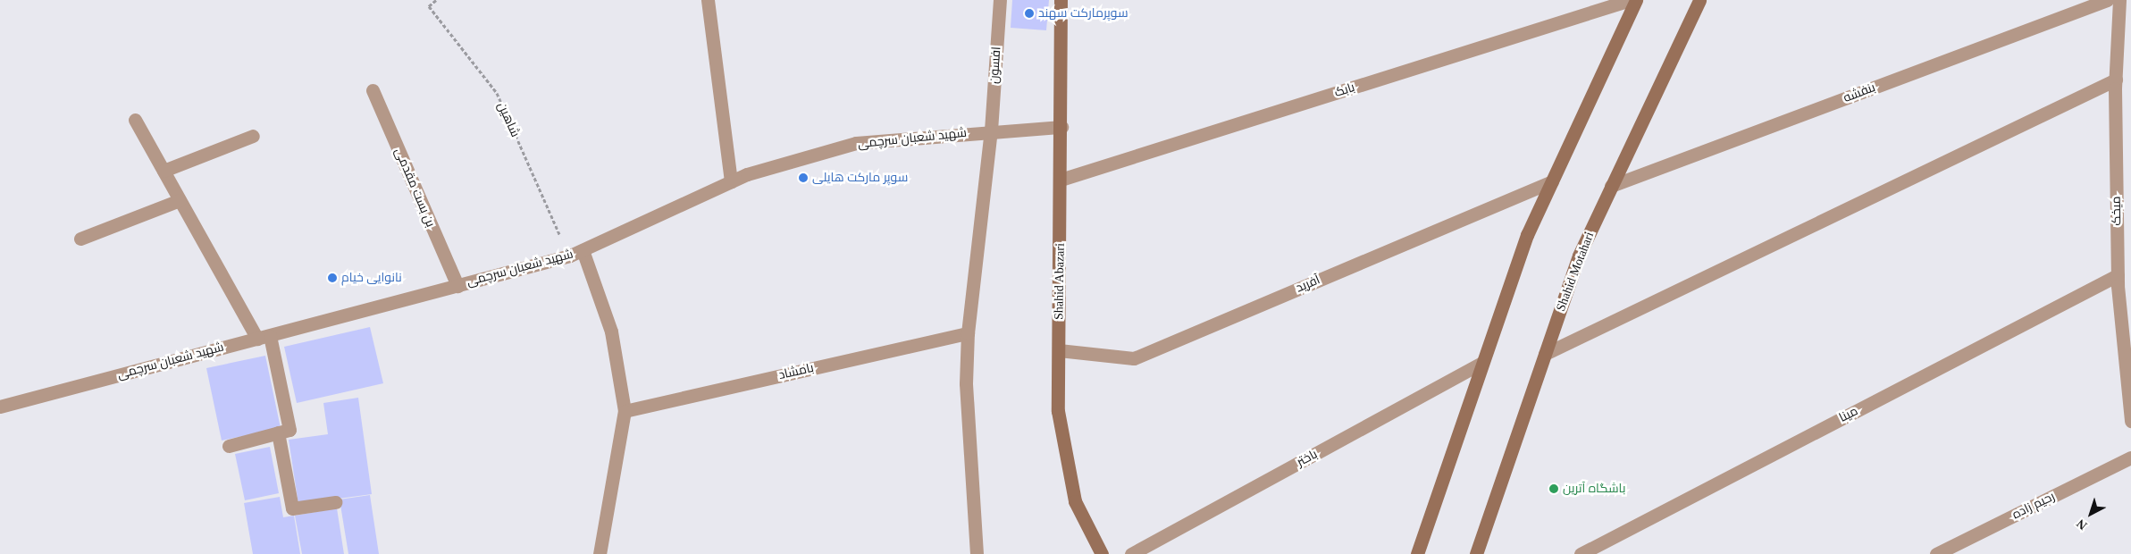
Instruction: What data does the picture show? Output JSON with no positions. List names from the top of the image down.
{
  "streets": {
    "main road": ["Shahid Motahari", "Shahid Abazari"],
    "street": [
      "افسون",
      "بابک",
      "بنفشه",
      "شهید شعبان سرچمی",
      "بن بست مقدمی",
      "میخک",
      "آفرید",
      "بامشاد",
      "مینا",
      "باختر",
      "رحیم زاده"
    ],
    "path": ["شاهین"]
  },
  "crossings": [
    ["افسون", "شهید شعبان سرچمی"],
    ["افسون", "بامشاد"],
    ["بابک", "Shahid Abazari"],
    ["بنفشه", "Shahid Motahari"],
    ["شاهین", "شهید شعبان سرچمی"],
    ["شهید شعبان سرچمی", "بن بست مقدمی"],
    ["شهید شعبان سرچمی", "Shahid Abazari"],
    ["میخک", "مینا"],
    ["Shahid Abazari", "آفرید"]
  ],
  "places": [
    "سوپرمارکت سهند",
    "سوپر مارکت هایلی",
    "نانوایی خیام",
    "باشگاه آترین"
  ],
  "north": "bottom left"
}
